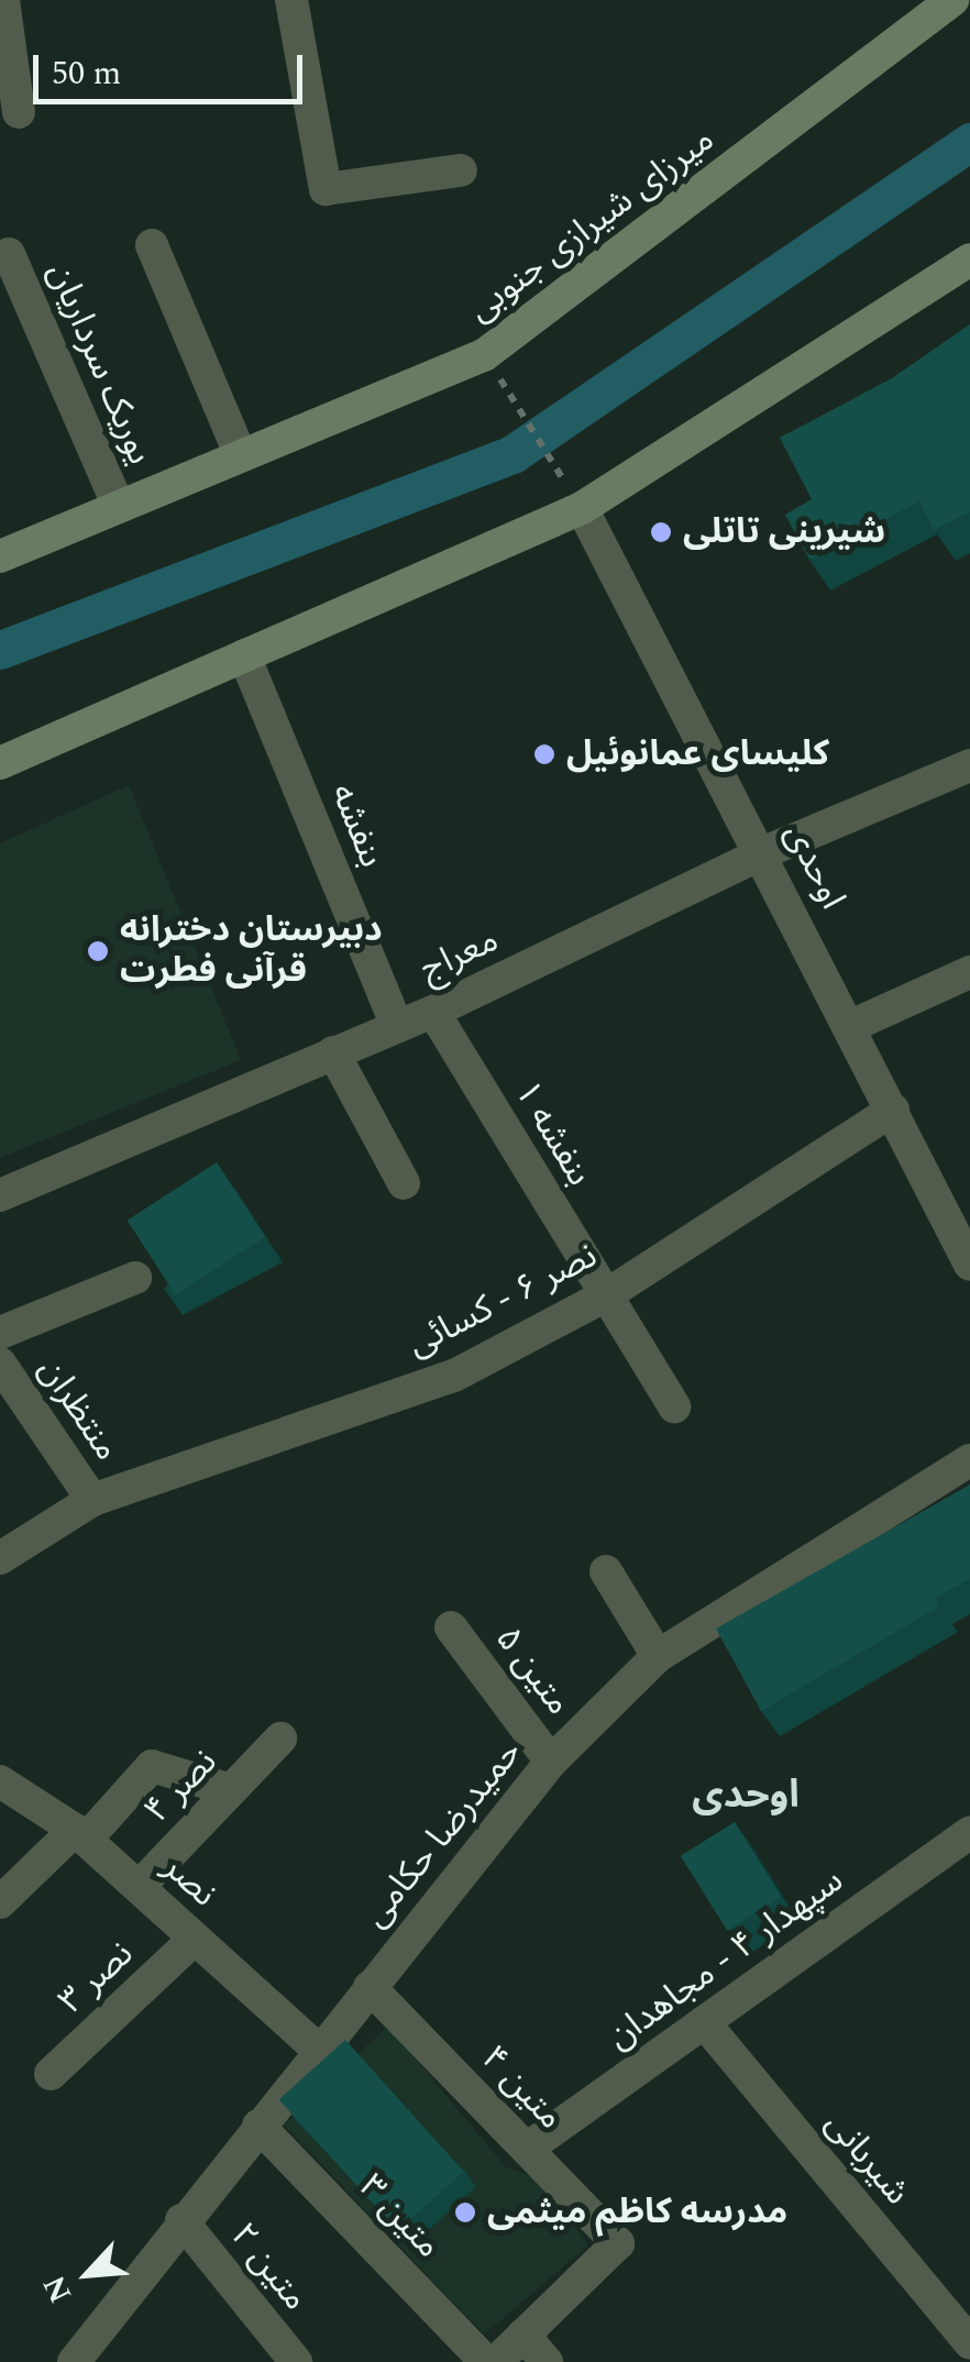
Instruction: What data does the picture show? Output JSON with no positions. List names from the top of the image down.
{
  "streets": {
    "main road": ["میرزای شیرازی جنوبی"],
    "street": [
      "یوریک سرداریان",
      "بنفشه",
      "اوحدی",
      "معراج",
      "بنفشه ۱",
      "نصر ۶ - کسائی",
      "منتظران",
      "متین ۵",
      "نصر ۴",
      "حمیدرضا حکامی",
      "نصر",
      "سپهدار ۴ - مجاهدان",
      "نصر ۳",
      "متین ۴",
      "شیربانی",
      "متین ۳",
      "متین ۲"
    ]
  },
  "crossings": [
    ["میرزای شیرازی جنوبی", "یوریک سرداریان"],
    ["بنفشه", "معراج"],
    ["اوحدی", "معراج"],
    ["اوحدی", "نصر ۶ - کسائی"],
    ["معراج", "بنفشه ۱"],
    ["بنفشه ۱", "نصر ۶ - کسائی"],
    ["نصر ۶ - کسائی", "منتظران"],
    ["متین ۵", "حمیدرضا حکامی"],
    ["نصر ۴", "نصر"],
    ["حمیدرضا حکامی", "نصر"],
    ["حمیدرضا حکامی", "متین ۴"],
    ["حمیدرضا حکامی", "متین ۳"],
    ["حمیدرضا حکامی", "متین ۲"],
    ["نصر", "نصر ۳"],
    ["سپهدار ۴ - مجاهدان", "متین ۴"],
    ["سپهدار ۴ - مجاهدان", "شیربانی"]
  ],
  "districts": ["اوحدی"],
  "places": [
    "شیرینی تاتلی",
    "کلیسای عمانوئیل",
    "دبیرستان دخترانه قرآنی فطرت",
    "مدرسه كاظم ميثمى"
  ],
  "scale_bar": "50 m",
  "north": "bottom left"
}
